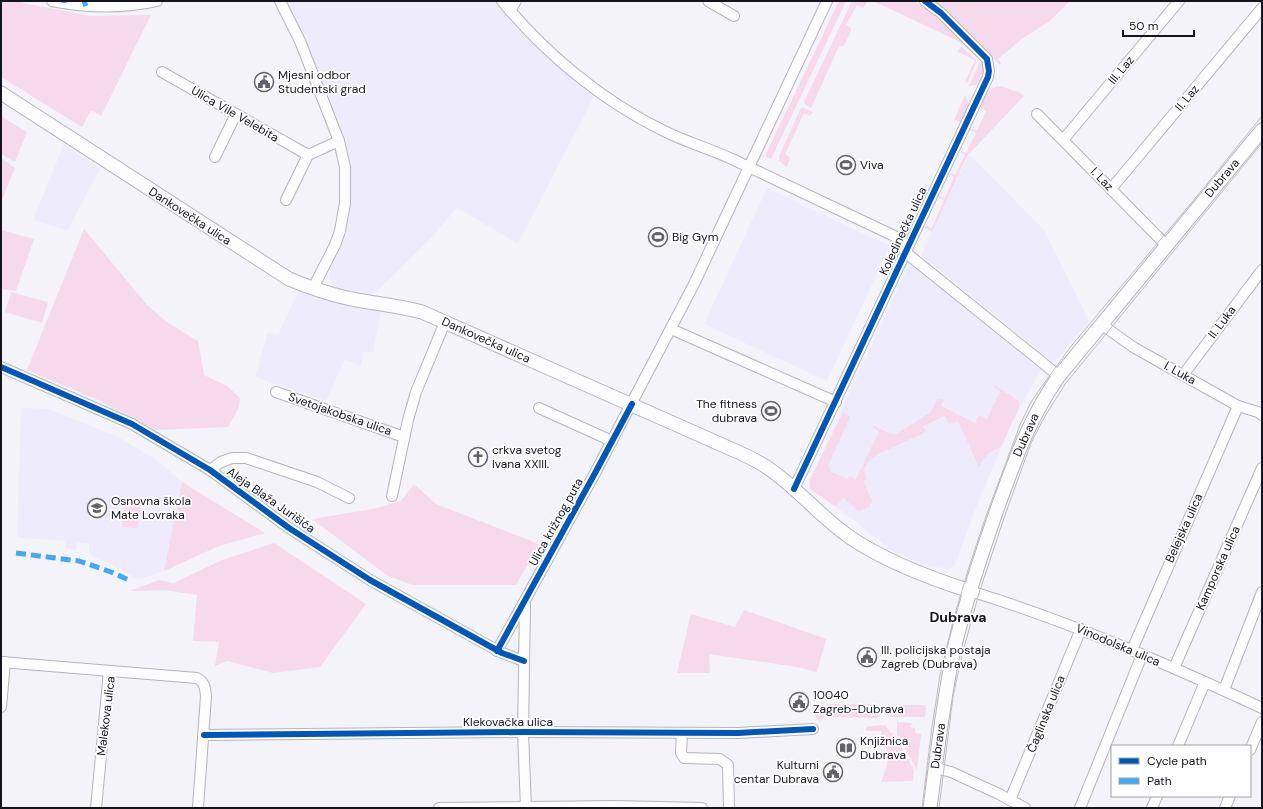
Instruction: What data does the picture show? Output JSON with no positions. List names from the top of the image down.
{
  "streets": {
    "main road": ["Dubrava", "Dankovečka ulica"],
    "street": [
      "III. Laz",
      "II. Laz",
      "Ulica Vile Velebita",
      "I. Laz",
      "Koledinečka ulica",
      "II. Luka",
      "I. Luka",
      "Svetojakobska ulica",
      "Aleja Blaža Jurišića",
      "Ulica križnog puta",
      "Belejska ulica",
      "Kamporska ulica",
      "Vinodolska ulica",
      "Čaglinska ulica",
      "Malekova ulica",
      "Klekovačka ulica"
    ]
  },
  "crossings": [
    ["III. Laz", "I. Laz"],
    ["II. Laz", "I. Laz"],
    ["Dubrava", "I. Laz"],
    ["Dubrava", "Dankovečka ulica"],
    ["Dubrava", "I. Luka"],
    ["Dubrava", "Vinodolska ulica"],
    ["Dankovečka ulica", "Koledinečka ulica"],
    ["Dankovečka ulica", "Svetojakobska ulica"],
    ["Dankovečka ulica", "Ulica križnog puta"],
    ["Dankovečka ulica", "Vinodolska ulica"],
    ["II. Luka", "I. Luka"],
    ["I. Luka", "Belejska ulica"],
    ["Aleja Blaža Jurišića", "Ulica križnog puta"],
    ["Ulica križnog puta", "Klekovačka ulica"],
    ["Belejska ulica", "Vinodolska ulica"],
    ["Kamporska ulica", "Vinodolska ulica"],
    ["Vinodolska ulica", "Čaglinska ulica"],
    ["Malekova ulica", "Klekovačka ulica"]
  ],
  "districts": ["Dubrava"],
  "places": {
    "public building": [
      "Mjesni odbor Studentski grad",
      "III. policijska postaja Zagreb (Dubrava)",
      "10040 Zagreb-Dubrava",
      "Kulturni centar Dubrava"
    ],
    "sports": ["Viva", "Big Gym", "The fitness dubrava"],
    "church": ["crkva svetog Ivana XXIII."],
    "school or university": ["Osnovna škola Mate Lovraka"],
    "library": ["Knjižnica Dubrava"]
  },
  "legend": ["Cycle path", "Path"],
  "scale_bar": "50 m"
}
